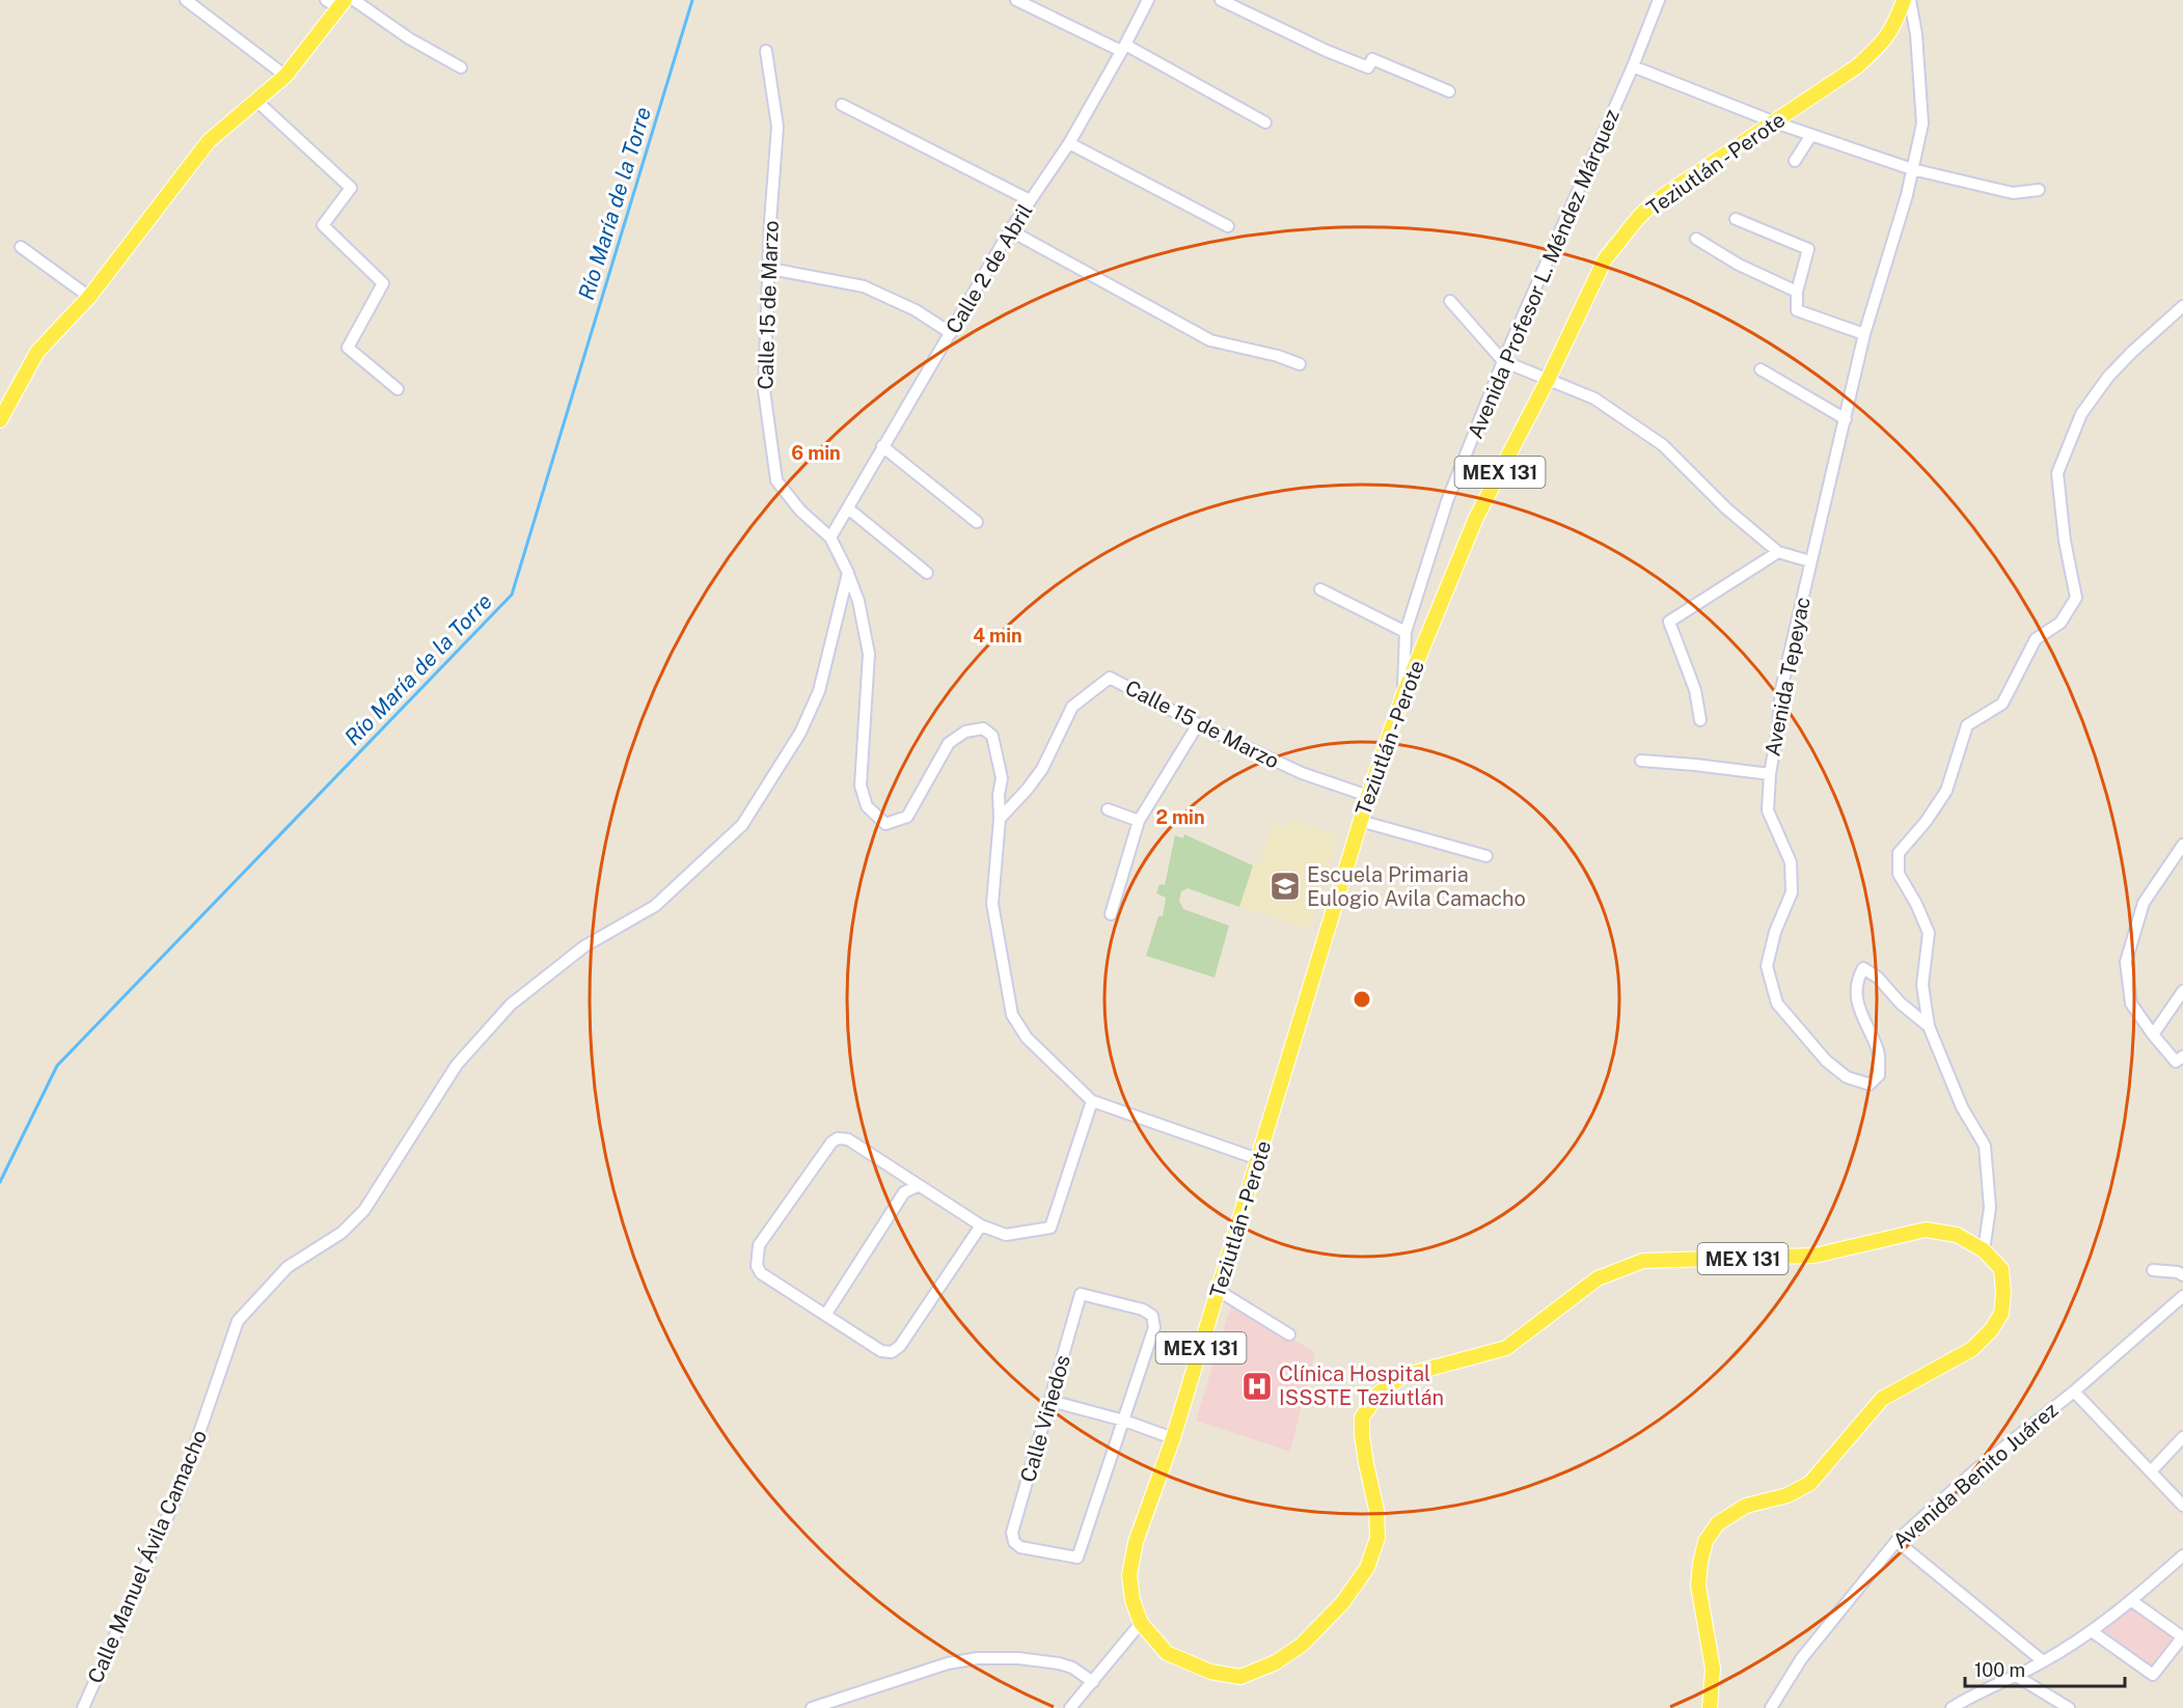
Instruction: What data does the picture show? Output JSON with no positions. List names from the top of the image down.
{
  "streets": {
    "main road": ["Teziutlán - Perote", "MEX 131"],
    "street": [
      "Calle 2 de Abril",
      "Avenida Profesor L. Méndez Márquez",
      "Calle 15 de Marzo",
      "Avenida Tepeyac",
      "Calle Viñedos",
      "Avenida Benito Juárez",
      "Calle Manuel Ávila Camacho"
    ]
  },
  "crossings": [
    ["Teziutlán - Perote", "Avenida Profesor L. Méndez Márquez"],
    ["Teziutlán - Perote", "Calle 15 de Marzo"],
    ["Teziutlán - Perote", "MEX 131"],
    ["Calle 2 de Abril", "Calle 15 de Marzo"],
    ["MEX 131", "Avenida Tepeyac"]
  ],
  "water": ["Río María de la Torre"],
  "places": {
    "school or university": ["Escuela Primaria Eulogio Avila Camacho"],
    "hospital": ["Clínica Hospital ISSSTE Teziutlán"]
  },
  "scale_bar": "100 m",
  "rings": ["6 min", "4 min", "2 min"]
}
